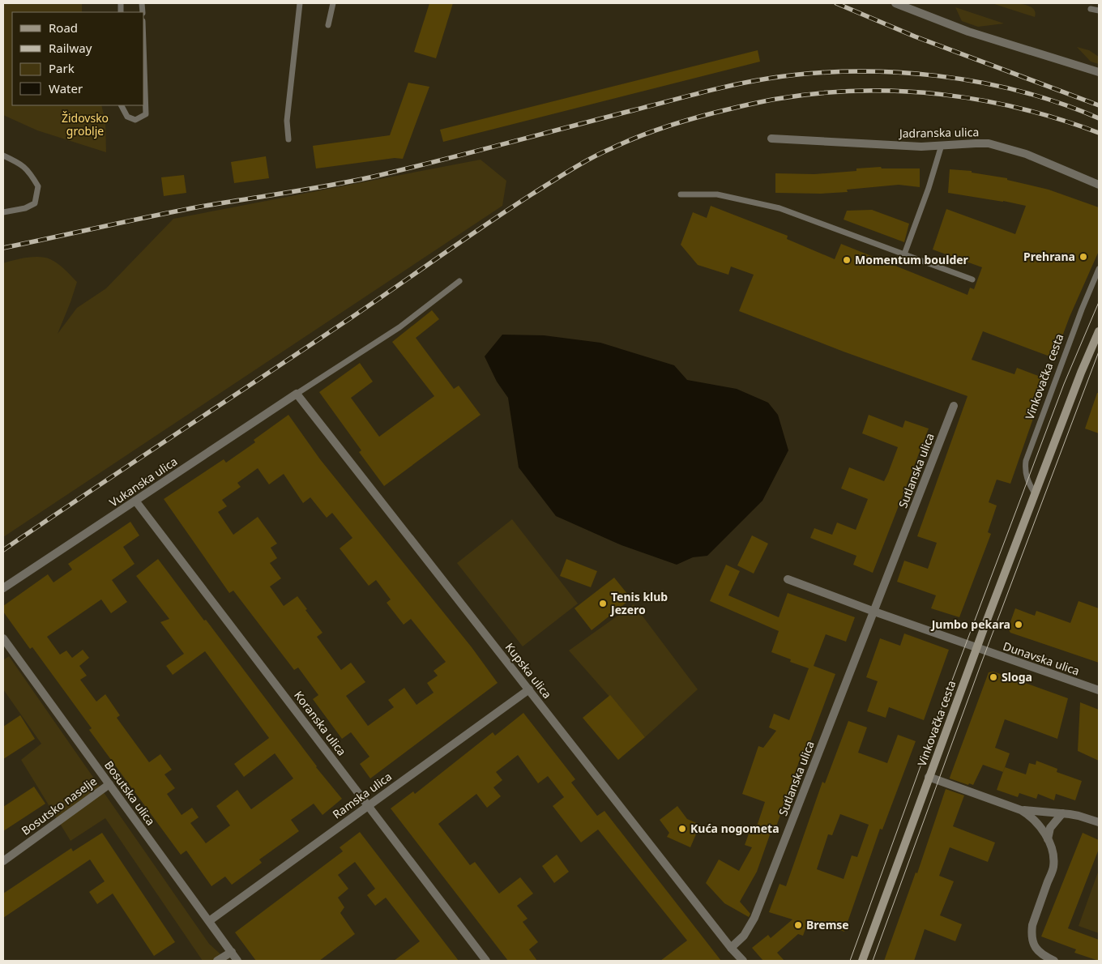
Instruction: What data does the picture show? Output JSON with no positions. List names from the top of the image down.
{
  "streets": {
    "main road": ["Vinkovačka cesta"],
    "street": [
      "Jadranska ulica",
      "Sutlanska ulica",
      "Vukanska ulica",
      "Dunavska ulica",
      "Kupska ulica",
      "Koranska ulica",
      "Bosutska ulica",
      "Ramska ulica",
      "Bosutsko naselje"
    ]
  },
  "crossings": [
    ["Vinkovačka cesta", "Dunavska ulica"],
    ["Sutlanska ulica", "Kupska ulica"],
    ["Vukanska ulica", "Kupska ulica"],
    ["Vukanska ulica", "Koranska ulica"],
    ["Kupska ulica", "Ramska ulica"],
    ["Koranska ulica", "Ramska ulica"],
    ["Bosutska ulica", "Ramska ulica"],
    ["Bosutska ulica", "Bosutsko naselje"]
  ],
  "parks": ["Židovsko groblje"],
  "places": [
    "Prehrana",
    "Momentum boulder",
    "Tenis klub Jezero",
    "Jumbo pekara",
    "Sloga",
    "Kuća nogometa",
    "Bremse"
  ],
  "legend": [
    "Road",
    "Railway",
    "Park",
    "Water"
  ]
}
